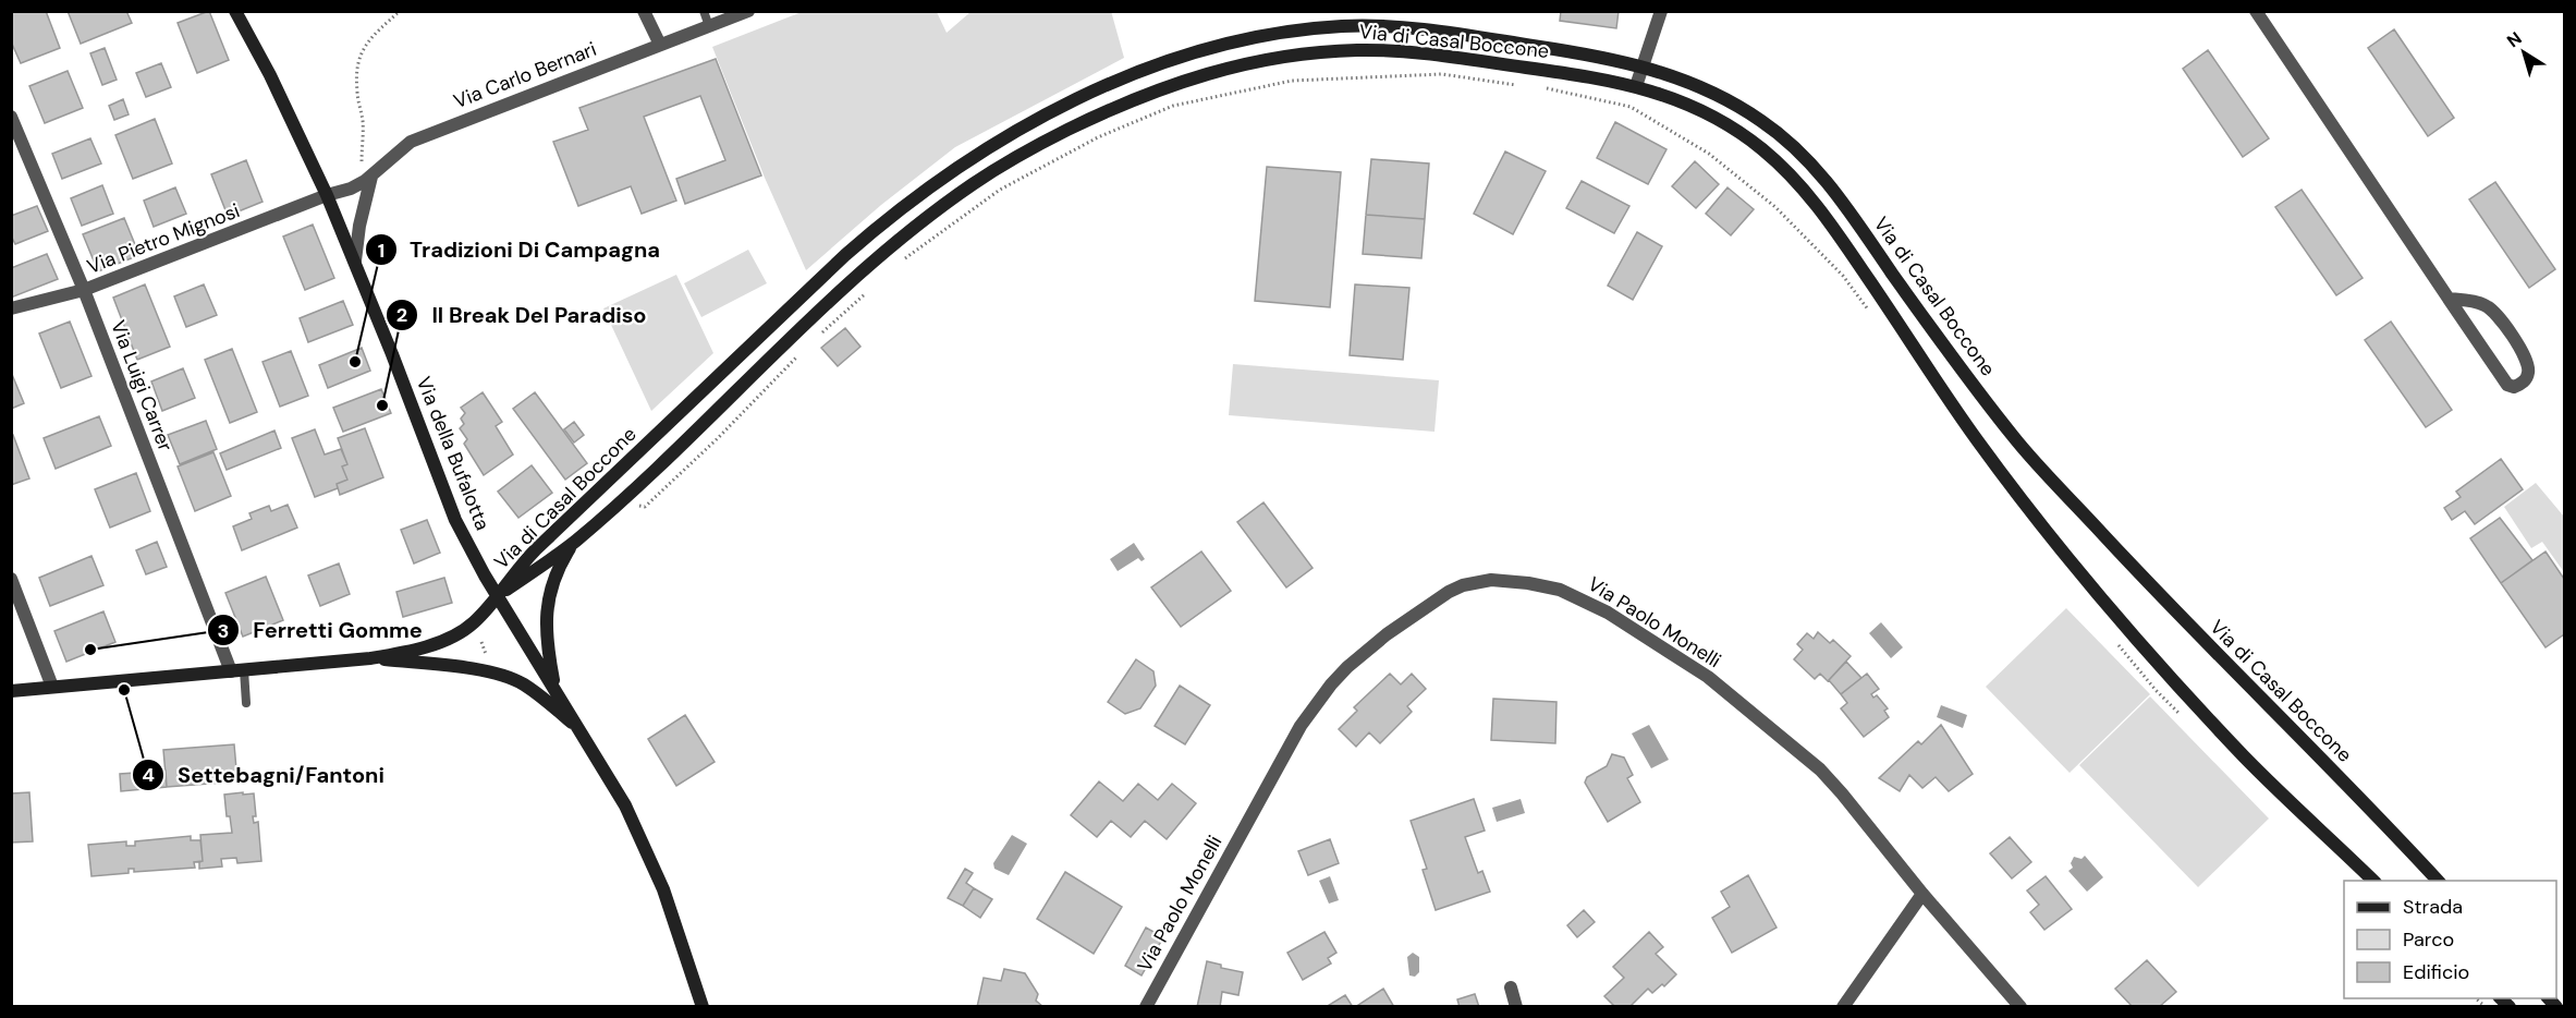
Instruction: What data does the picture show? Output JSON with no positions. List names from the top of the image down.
{
  "streets": {
    "street": [
      "Via di Casal Boccone",
      "Via Carlo Bernari",
      "Via Pietro Mignosi",
      "Via Luigi Carrer",
      "Via della Bufalotta",
      "Via Paolo Monelli"
    ]
  },
  "crossings": [
    ["Via di Casal Boccone", "Via della Bufalotta"],
    ["Via Carlo Bernari", "Via Pietro Mignosi"],
    ["Via Carlo Bernari", "Via della Bufalotta"],
    ["Via Pietro Mignosi", "Via Luigi Carrer"],
    ["Via Pietro Mignosi", "Via della Bufalotta"]
  ],
  "places": [
    "Tradizioni Di Campagna",
    "Il Break Del Paradiso",
    "Ferretti Gomme",
    "Settebagni/Fantoni"
  ],
  "legend": ["Strada", "Parco", "Edificio"],
  "north": "top left"
}
